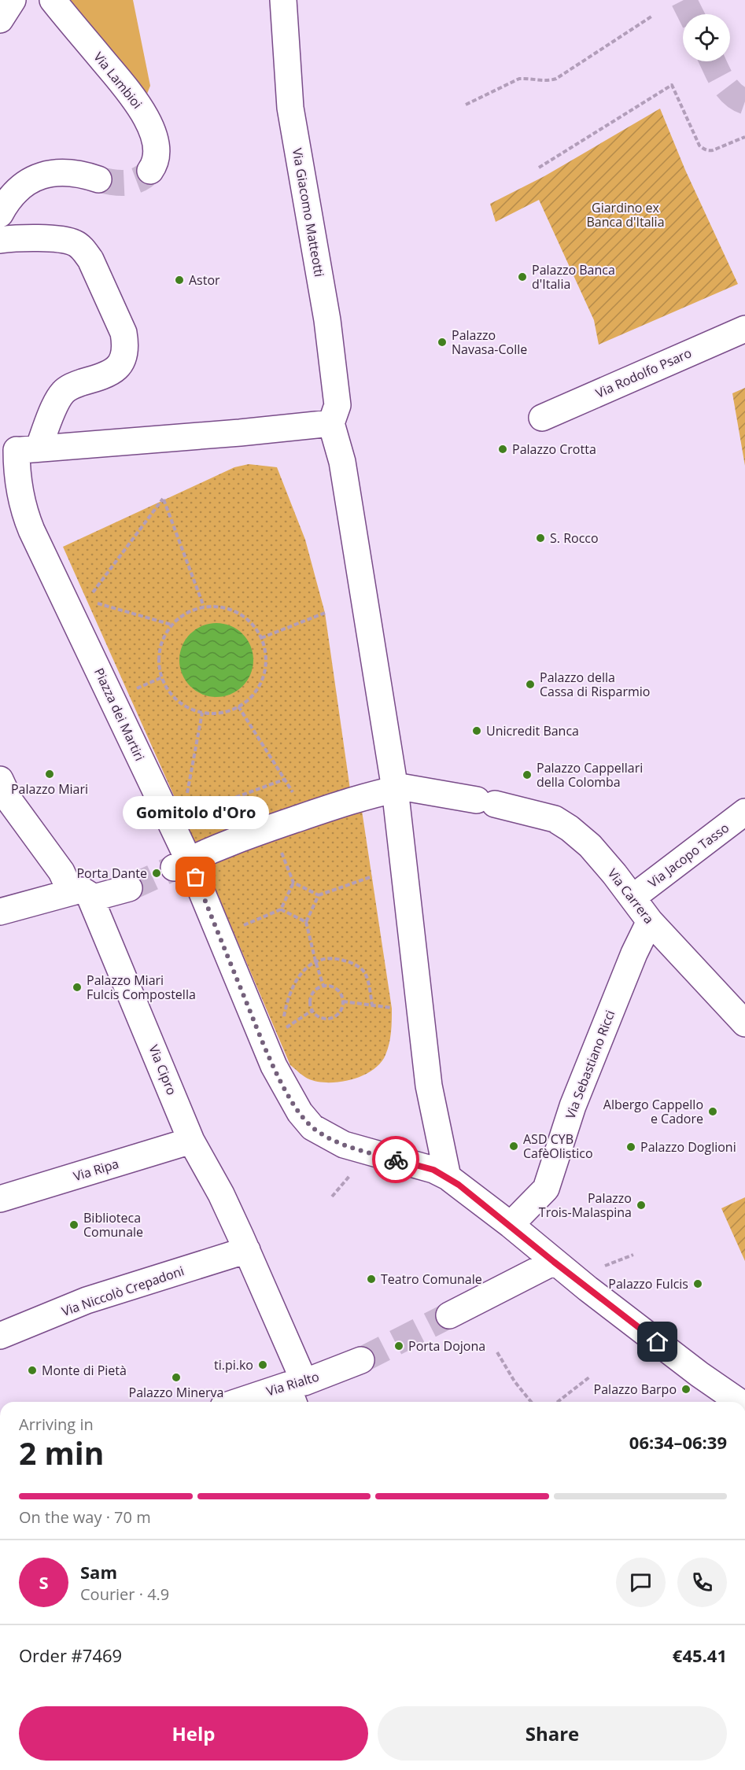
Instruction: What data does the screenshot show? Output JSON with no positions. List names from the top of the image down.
{
  "streets": {
    "street": [
      "Via Lambioi",
      "Via Giacomo Matteotti",
      "Via Rodolfo Psaro",
      "Piazza dei Martiri",
      "Via Jacopo Tasso",
      "Via Carrera",
      "Via Sebastiano Ricci",
      "Via Cipro",
      "Via Ripa",
      "Via Niccolò Crepadoni",
      "Via Rialto"
    ]
  },
  "crossings": [
    ["Piazza dei Martiri", "Via Carrera"],
    ["Piazza dei Martiri", "Via Sebastiano Ricci"],
    ["Via Jacopo Tasso", "Via Carrera"],
    ["Via Carrera", "Via Sebastiano Ricci"],
    ["Via Cipro", "Via Ripa"],
    ["Via Cipro", "Via Niccolò Crepadoni"],
    ["Via Cipro", "Via Rialto"]
  ],
  "parks": ["Giardino ex Banca d'Italia"],
  "places": [
    "Palazzo Banca d'Italia",
    "Astor",
    "Palazzo Navasa-Colle",
    "Palazzo Crotta",
    "S. Rocco",
    "Palazzo della Cassa di Risparmio",
    "Unicredit Banca",
    "Palazzo Miari",
    "Palazzo Cappellari della Colomba",
    "Porta Dante",
    "Gomitolo d'Oro",
    "Palazzo Miari Fulcis Compostella",
    "Albergo Cappello e Cadore",
    "ASD CYB CafèOlistico",
    "Palazzo Doglioni",
    "Palazzo Trois-Malaspina",
    "Biblioteca Comunale",
    "Teatro Comunale",
    "Palazzo Fulcis",
    "Porta Dojona",
    "ti.pi.ko",
    "Monte di Pietà",
    "Palazzo Minerva",
    "Palazzo Barpo"
  ],
  "page": {
    "bubble": "Gomitolo d'Oro",
    "heading": ["2 min", "Arriving in", "06:34–06:39"],
    "panel": [
      "Sam",
      "Courier · 4.9",
      "Order #7469",
      "€45.41"
    ],
    "bar": "On the way · 70 m",
    "round": "S",
    "buttons": ["Help", "Share"]
  }
}
